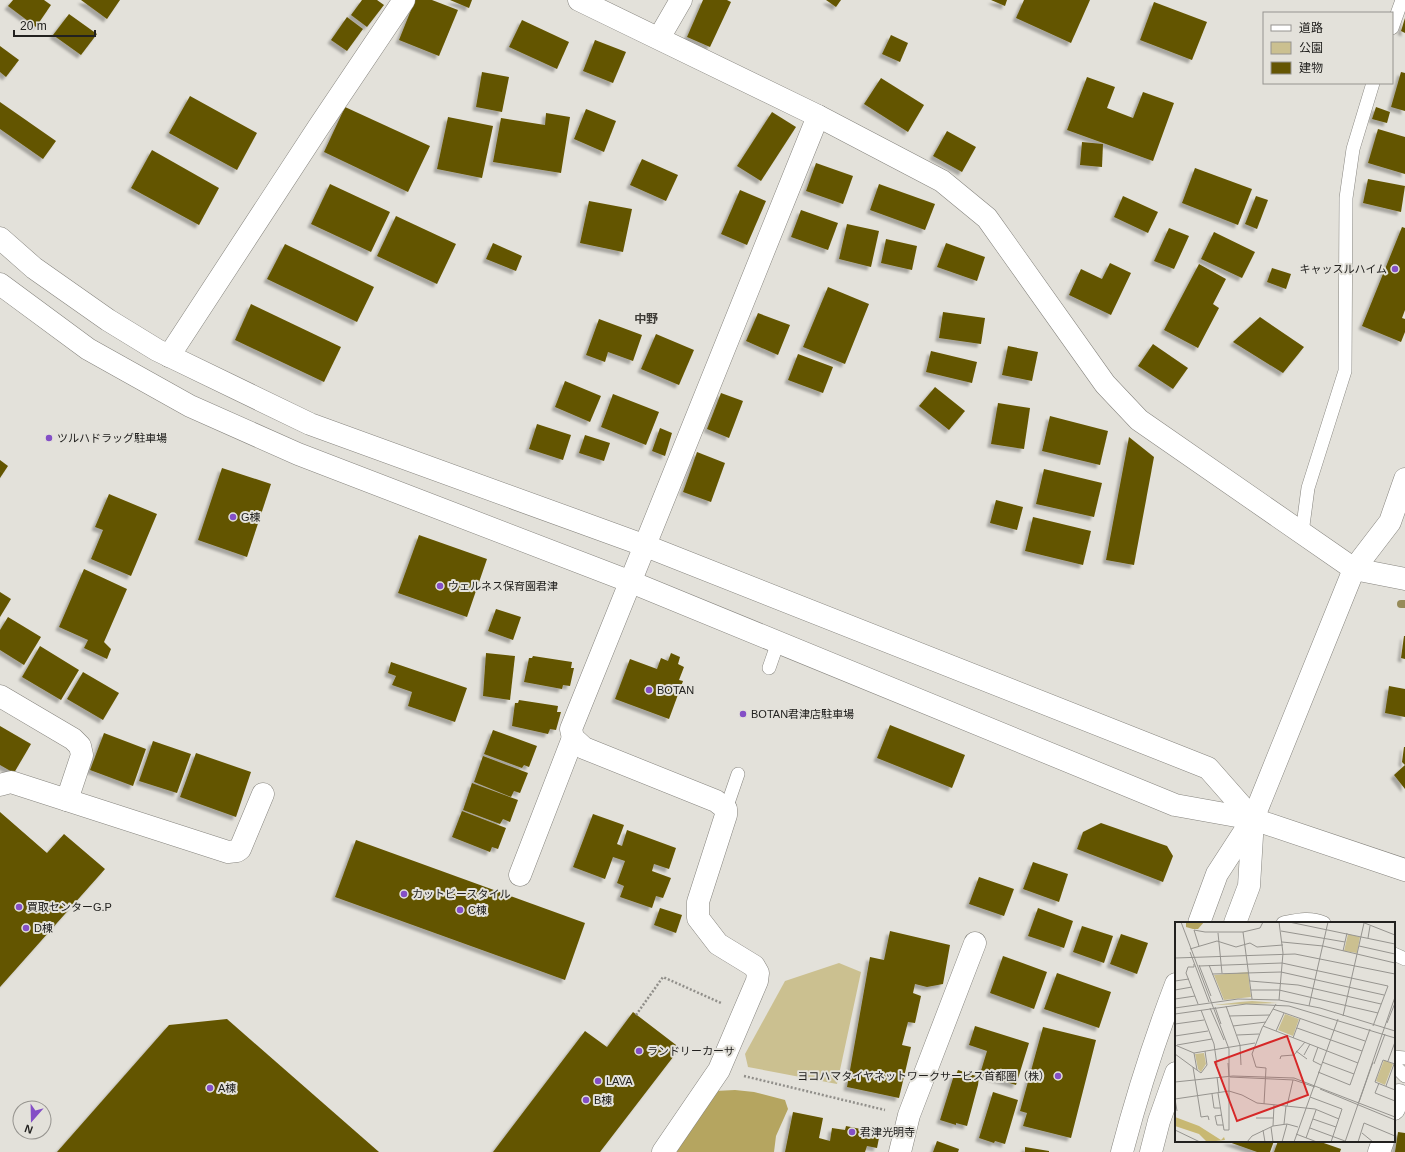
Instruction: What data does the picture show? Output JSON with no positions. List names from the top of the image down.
{
  "districts": ["中野"],
  "places": [
    "キャッスルハイム",
    "ツルハドラッグ駐車場",
    "G棟",
    "ウェルネス保育園君津",
    "BOTAN",
    "BOTAN君津店駐車場",
    "カットビースタイル",
    "買取センターG.P",
    "C棟",
    "D棟",
    "ランドリーカーサ",
    "ヨコハマタイヤネットワークサービス首都圏（株）",
    "LAVA",
    "A棟",
    "B棟",
    "君津光明寺"
  ],
  "legend": ["道路", "公園", "建物"],
  "scale_bar": "20 m",
  "north": "bottom"
}
